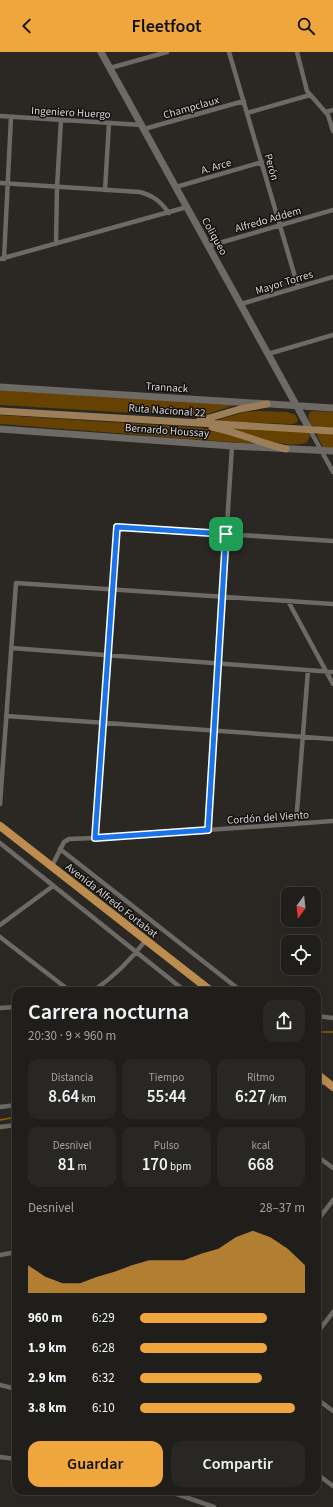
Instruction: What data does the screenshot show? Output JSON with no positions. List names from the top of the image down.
{
  "streets": {
    "highway": ["Avenida Alfredo Fortabat"],
    "main road": ["Ruta Nacional 22"],
    "street": [
      "Champclaux",
      "Ingeniero Huergo",
      "A. Arce",
      "Perón",
      "Alfredo Addem",
      "Coliqueo",
      "Mayor Torres",
      "Trannack",
      "Bernardo Houssay",
      "Cordón del Viento"
    ]
  },
  "crossings": [
    ["Champclaux", "Ingeniero Huergo"],
    ["Champclaux", "Perón"],
    ["Champclaux", "Coliqueo"],
    ["Ingeniero Huergo", "Coliqueo"],
    ["A. Arce", "Perón"],
    ["A. Arce", "Coliqueo"],
    ["Perón", "Alfredo Addem"],
    ["Perón", "Mayor Torres"],
    ["Alfredo Addem", "Coliqueo"],
    ["Coliqueo", "Mayor Torres"],
    ["Coliqueo", "Trannack"],
    ["Coliqueo", "Ruta Nacional 22"]
  ],
  "north": "bottom",
  "page": {
    "header": "Fleetfoot",
    "heading": ["Carrera nocturna", "20:30 · 9 × 960 m"],
    "stats": [
      ["Distancia", "8.64 km"],
      ["Tiempo", "55:44"],
      ["Ritmo", "6:27 /km"],
      ["Desnivel", "81 m"],
      ["Pulso", "170 bpm"],
      ["kcal", "668"]
    ],
    "chart": ["Desnivel", "28–37 m"],
    "list": [
      {
        "name": "960 m",
        "note": "6:29"
      },
      {
        "name": "1.9 km",
        "note": "6:28"
      },
      {
        "name": "2.9 km",
        "note": "6:32"
      },
      {
        "name": "3.8 km",
        "note": "6:10"
      }
    ],
    "buttons": ["Guardar", "Compartir"]
  }
}
